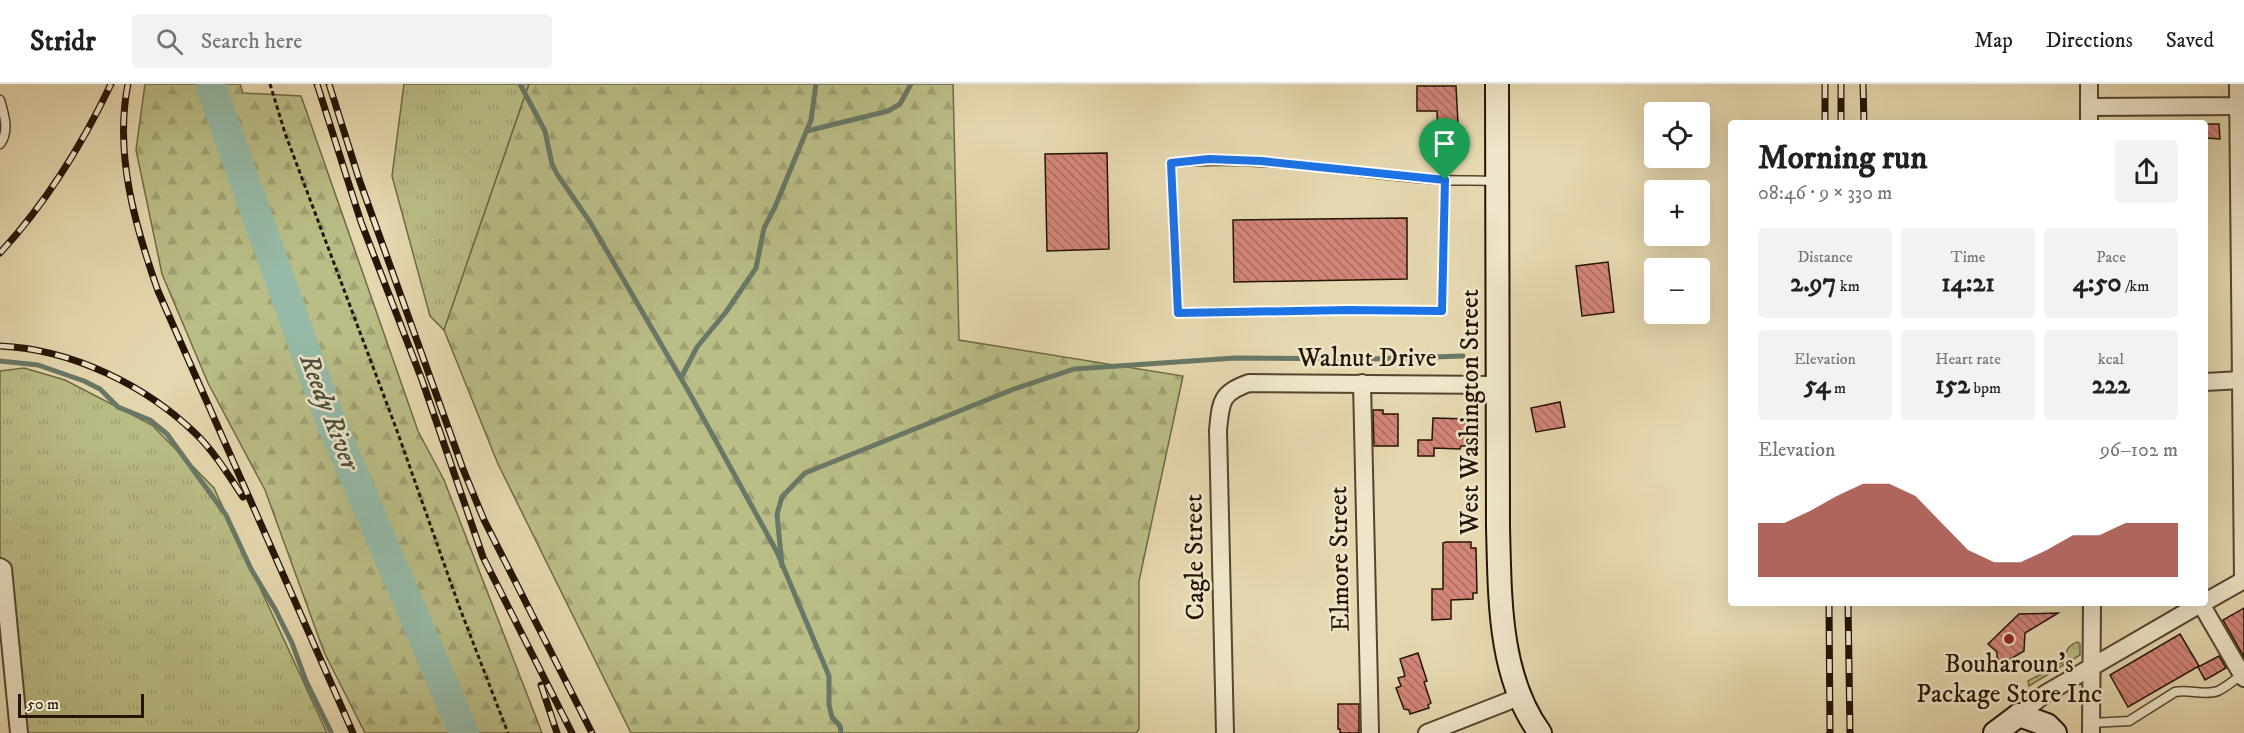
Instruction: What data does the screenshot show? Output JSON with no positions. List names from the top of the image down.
{
  "streets": {
    "street": [
      "Walnut Drive",
      "West Washington Street",
      "Cagle Street",
      "Elmore Street"
    ]
  },
  "crossings": [
    ["Walnut Drive", "West Washington Street"],
    ["Walnut Drive", "Cagle Street"],
    ["Walnut Drive", "Elmore Street"]
  ],
  "water": ["Reedy River"],
  "places": ["Bouharoun's Package Store Inc"],
  "scale_bar": "50 m",
  "page": {
    "header": "Stridr",
    "search": "Search here",
    "nav": ["Map", "Directions", "Saved"],
    "map_buttons": ["+", "−"],
    "heading": ["Morning run", "08:46 · 9 × 330 m"],
    "stats": [
      ["Distance", "2.97 km"],
      ["Time", "14:21"],
      ["Pace", "4:50 /km"],
      ["Elevation", "54 m"],
      ["Heart rate", "152 bpm"],
      ["kcal", "222"]
    ],
    "chart": ["Elevation", "96–102 m"],
    "scale": "50 m"
  }
}
